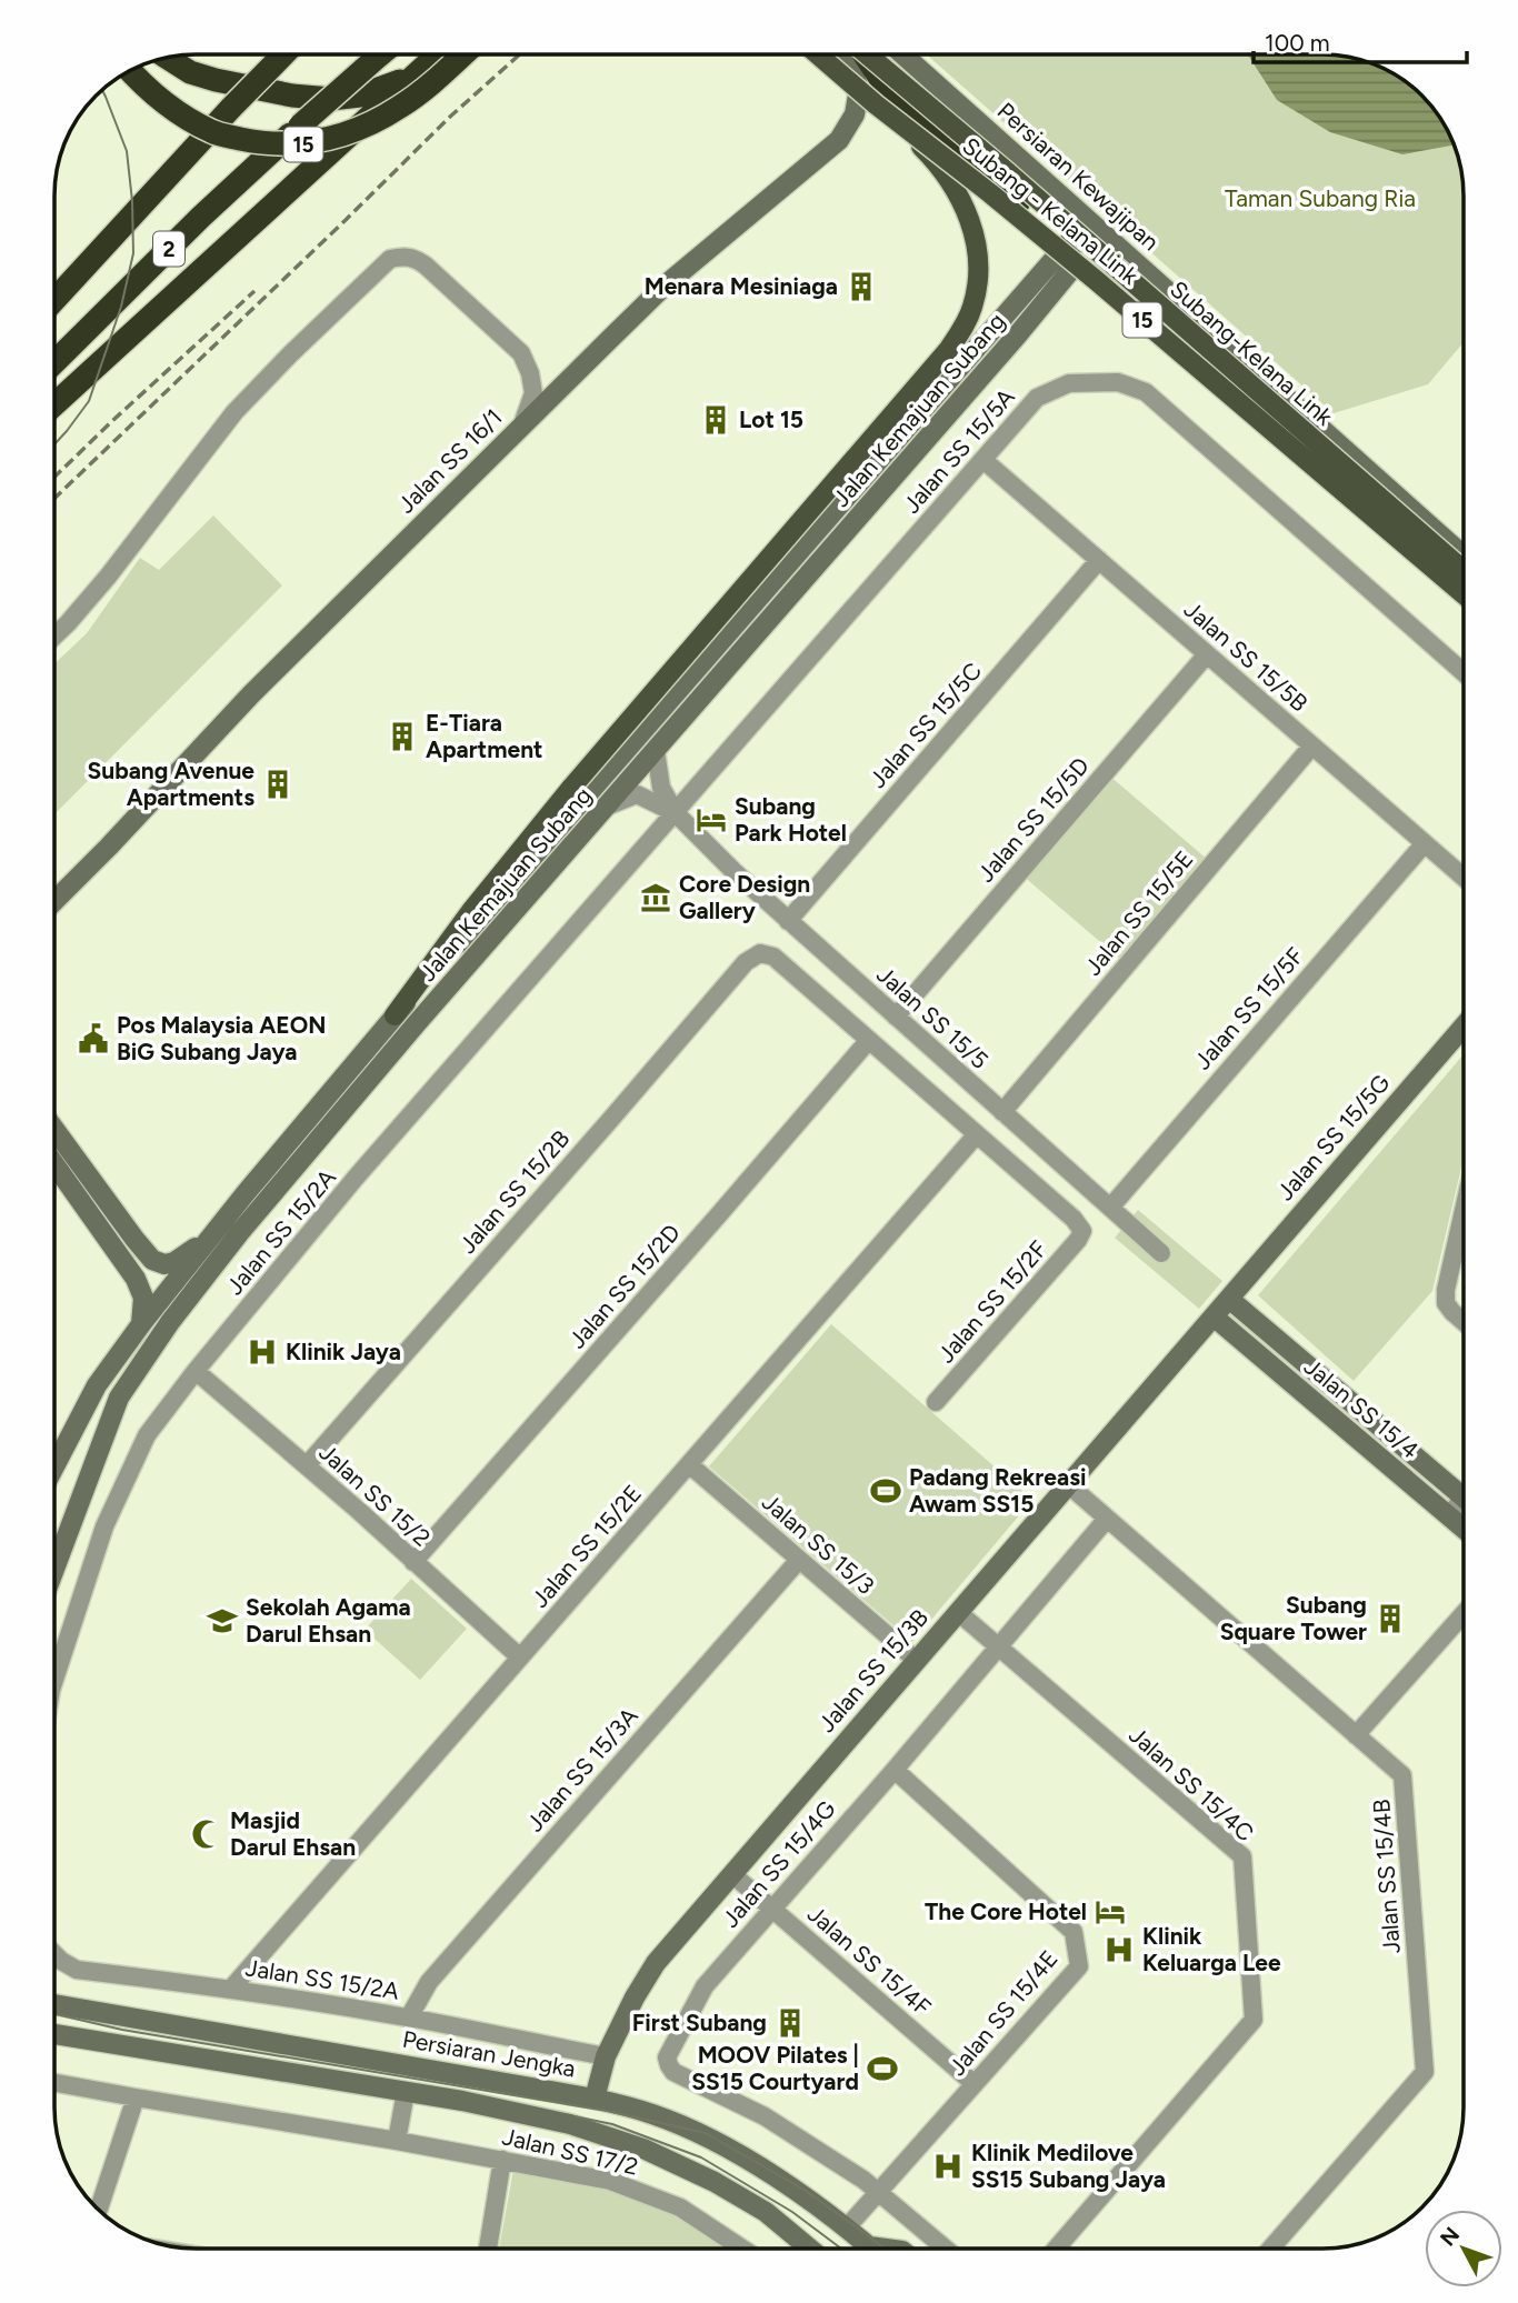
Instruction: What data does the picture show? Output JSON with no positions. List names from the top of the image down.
{
  "streets": {
    "highway": ["15", "2"],
    "main road": [
      "Persiaran Kewajipan",
      "Subang - Kelana Link",
      "Subang-Kelana Link",
      "Jalan Kemajuan Subang",
      "Jalan SS 16/1",
      "Jalan SS 15/5G",
      "Jalan SS 15/4",
      "Jalan SS 15/3B",
      "Persiaran Jengka"
    ],
    "street": [
      "Jalan SS 15/5A",
      "Jalan SS 15/5B",
      "Jalan SS 15/5C",
      "Jalan SS 15/5D",
      "Jalan SS 15/5E",
      "Jalan SS 15/5F",
      "Jalan SS 15/5",
      "Jalan SS 15/2B",
      "Jalan SS 15/2A",
      "Jalan SS 15/2D",
      "Jalan SS 15/2F",
      "Jalan SS 15/2",
      "Jalan SS 15/3",
      "Jalan SS 15/2E",
      "Jalan SS 15/3A",
      "Jalan SS 15/4C",
      "Jalan SS 15/4G",
      "Jalan SS 15/4B",
      "Jalan SS 15/4F",
      "Jalan SS 15/4E",
      "Jalan SS 17/2"
    ]
  },
  "crossings": [
    ["Jalan Kemajuan Subang", "Jalan SS 15/5"],
    ["Jalan SS 15/5A", "Jalan SS 15/5B"],
    ["Jalan SS 15/5A", "Jalan SS 15/5"],
    ["Jalan SS 15/5A", "Jalan SS 15/2A"],
    ["Jalan SS 15/5B", "Jalan SS 15/5C"],
    ["Jalan SS 15/5B", "Jalan SS 15/5D"],
    ["Jalan SS 15/5B", "Jalan SS 15/5E"],
    ["Jalan SS 15/5B", "Jalan SS 15/5F"],
    ["Jalan SS 15/5C", "Jalan SS 15/5"],
    ["Jalan SS 15/5D", "Jalan SS 15/5"],
    ["Jalan SS 15/5E", "Jalan SS 15/5"],
    ["Jalan SS 15/5F", "Jalan SS 15/5"],
    ["Jalan SS 15/5", "Jalan SS 15/2A"],
    ["Jalan SS 15/5G", "Jalan SS 15/4"],
    ["Jalan SS 15/5G", "Jalan SS 15/3B"],
    ["Jalan SS 15/2B", "Jalan SS 15/2D"],
    ["Jalan SS 15/2B", "Jalan SS 15/2"],
    ["Jalan SS 15/2A", "Jalan SS 15/2"],
    ["Jalan SS 15/2A", "Jalan SS 15/2E"],
    ["Jalan SS 15/2A", "Jalan SS 15/3B"],
    ["Jalan SS 15/2A", "Jalan SS 15/3A"],
    ["Jalan SS 15/2D", "Jalan SS 15/2"],
    ["Jalan SS 15/2F", "Jalan SS 15/2E"],
    ["Jalan SS 15/4", "Jalan SS 15/3B"],
    ["Jalan SS 15/2", "Jalan SS 15/2E"],
    ["Jalan SS 15/3", "Jalan SS 15/2E"],
    ["Jalan SS 15/3", "Jalan SS 15/3B"],
    ["Jalan SS 15/3", "Jalan SS 15/3A"],
    ["Jalan SS 15/3B", "Jalan SS 15/4C"],
    ["Jalan SS 15/3B", "Jalan SS 15/4B"],
    ["Jalan SS 15/3B", "Jalan SS 15/4F"],
    ["Jalan SS 15/3B", "Persiaran Jengka"],
    ["Jalan SS 15/4C", "Jalan SS 15/4G"],
    ["Jalan SS 15/4G", "Jalan SS 15/4B"],
    ["Jalan SS 15/4G", "Jalan SS 15/4F"],
    ["Jalan SS 15/4G", "Jalan SS 15/4E"],
    ["Jalan SS 15/4F", "Jalan SS 15/4E"],
    ["Jalan SS 15/4E", "Persiaran Jengka"]
  ],
  "parks": ["Taman Subang Ria"],
  "places": {
    "building": [
      "Menara Mesiniaga",
      "Lot 15",
      "E-Tiara Apartment",
      "Subang Avenue Apartments",
      "Subang Square Tower",
      "First Subang"
    ],
    "hotel": ["Subang Park Hotel", "The Core Hotel"],
    "museum": ["Core Design Gallery"],
    "public building": ["Pos Malaysia AEON BiG Subang Jaya"],
    "hospital": ["Klinik Jaya", "Klinik Keluarga Lee", "Klinik Medilove SS15 Subang Jaya"],
    "sports": ["Padang Rekreasi Awam SS15", "MOOV Pilates | SS15 Courtyard"],
    "school or university": ["Sekolah Agama Darul Ehsan"],
    "mosque": ["Masjid Darul Ehsan"]
  },
  "scale_bar": "100 m",
  "north": "top left"
}
